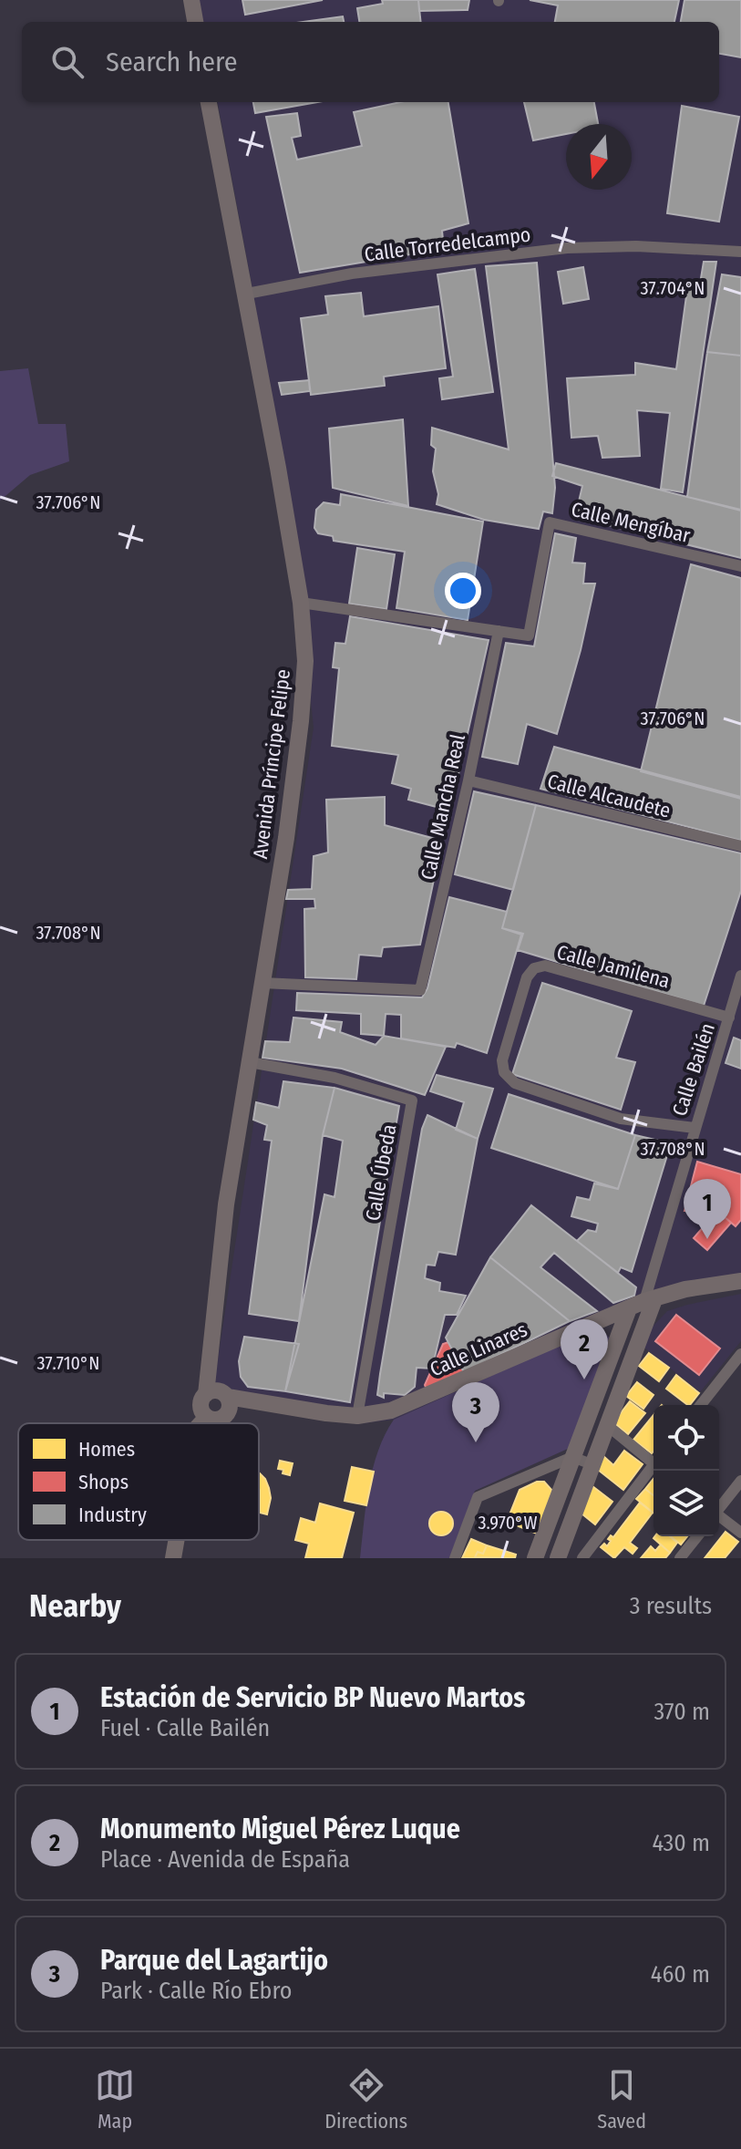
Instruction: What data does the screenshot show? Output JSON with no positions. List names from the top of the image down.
{
  "streets": {
    "main road": ["Avenida Príncipe Felipe", "Calle Linares"],
    "street": [
      "Calle Torredelcampo",
      "Calle Mengíbar",
      "Calle Alcaudete",
      "Calle Mancha Real",
      "Calle Jamilena",
      "Calle Bailén",
      "Calle Úbeda"
    ]
  },
  "crossings": [
    ["Calle Torredelcampo", "Avenida Príncipe Felipe"],
    ["Calle Mengíbar", "Avenida Príncipe Felipe"],
    ["Calle Mengíbar", "Calle Mancha Real"],
    ["Avenida Príncipe Felipe", "Calle Mancha Real"],
    ["Avenida Príncipe Felipe", "Calle Úbeda"],
    ["Avenida Príncipe Felipe", "Calle Linares"],
    ["Calle Alcaudete", "Calle Mancha Real"],
    ["Calle Jamilena", "Calle Bailén"],
    ["Calle Bailén", "Calle Linares"],
    ["Calle Úbeda", "Calle Linares"]
  ],
  "legend": ["Homes", "Shops", "Industry"],
  "north": "bottom",
  "page": {
    "search": "Search here",
    "pins": ["1", "2", "3"],
    "heading": ["Nearby", "3 results"],
    "list": [
      {
        "mark": "1",
        "name": "Estación de Servicio BP Nuevo Martos",
        "note": "Fuel · Calle Bailén",
        "value": "370 m"
      },
      {
        "mark": "2",
        "name": "Monumento Miguel Pérez Luque",
        "note": "Place · Avenida de España",
        "value": "430 m"
      },
      {
        "mark": "3",
        "name": "Parque del Lagartijo",
        "note": "Park · Calle Río Ebro",
        "value": "460 m"
      }
    ],
    "nav": ["Map", "Directions", "Saved"]
  },
  "coordinates": [
    "37.704°N",
    "37.706°N",
    "37.708°N",
    "37.710°N",
    "3.970°W"
  ]
}
